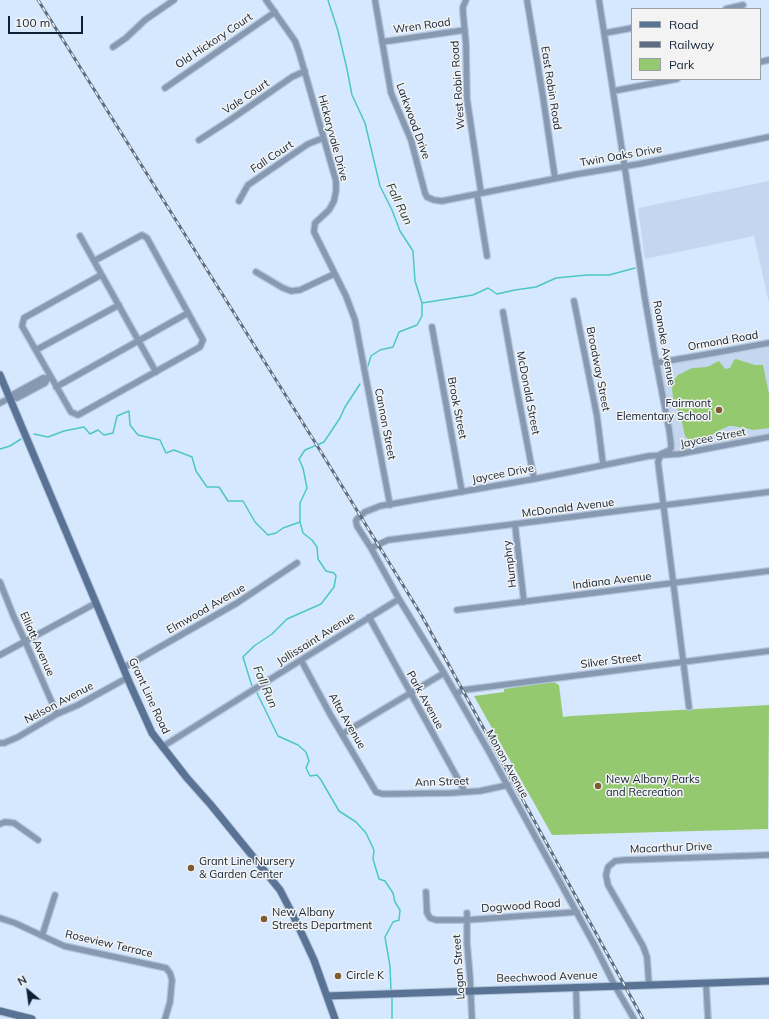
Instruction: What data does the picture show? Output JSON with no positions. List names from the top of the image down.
{
  "streets": {
    "main road": ["Grant Line Road", "Beechwood Avenue"],
    "street": [
      "Wren Road",
      "Old Hickory Court",
      "West Robin Road",
      "East Robin Road",
      "Vale Court",
      "Larkwood Drive",
      "Hickoryvale Drive",
      "Twin Oaks Drive",
      "Fall Court",
      "Ormond Road",
      "Roanoke Avenue",
      "Broadway Street",
      "McDonald Street",
      "Brook Street",
      "Cannon Street",
      "Jaycee Street",
      "Jaycee Drive",
      "McDonald Avenue",
      "Humphry",
      "Indiana Avenue",
      "Elmwood Avenue",
      "Jollissaint Avenue",
      "Elliott Avenue",
      "Silver Street",
      "Park Avenue",
      "Nelson Avenue",
      "Alta Avenue",
      "Monon Avenue",
      "Ann Street",
      "Macarthur Drive",
      "Dogwood Road",
      "Roseview Terrace",
      "Logan Street"
    ]
  },
  "crossings": [
    ["Wren Road", "West Robin Road"],
    ["Wren Road", "Larkwood Drive"],
    ["Old Hickory Court", "Hickoryvale Drive"],
    ["West Robin Road", "Larkwood Drive"],
    ["West Robin Road", "Twin Oaks Drive"],
    ["East Robin Road", "Twin Oaks Drive"],
    ["Vale Court", "Hickoryvale Drive"],
    ["Larkwood Drive", "Twin Oaks Drive"],
    ["Hickoryvale Drive", "Fall Court"],
    ["Hickoryvale Drive", "Cannon Street"],
    ["Twin Oaks Drive", "Roanoke Avenue"],
    ["Ormond Road", "Roanoke Avenue"],
    ["Roanoke Avenue", "Jaycee Street"],
    ["Roanoke Avenue", "Jaycee Drive"],
    ["Broadway Street", "Jaycee Drive"],
    ["McDonald Street", "Jaycee Drive"],
    ["Brook Street", "Jaycee Drive"],
    ["Cannon Street", "Jaycee Drive"],
    ["Jaycee Street", "Jaycee Drive"],
    ["Jaycee Drive", "Monon Avenue"],
    ["McDonald Avenue", "Humphry"],
    ["McDonald Avenue", "Monon Avenue"],
    ["Humphry", "Indiana Avenue"],
    ["Elmwood Avenue", "Grant Line Road"],
    ["Jollissaint Avenue", "Grant Line Road"],
    ["Jollissaint Avenue", "Park Avenue"],
    ["Jollissaint Avenue", "Alta Avenue"],
    ["Jollissaint Avenue", "Monon Avenue"],
    ["Elliott Avenue", "Nelson Avenue"],
    ["Silver Street", "Monon Avenue"],
    ["Grant Line Road", "Nelson Avenue"],
    ["Grant Line Road", "Beechwood Avenue"],
    ["Park Avenue", "Ann Street"],
    ["Alta Avenue", "Ann Street"],
    ["Monon Avenue", "Ann Street"],
    ["Monon Avenue", "Dogwood Road"],
    ["Monon Avenue", "Beechwood Avenue"],
    ["Macarthur Drive", "Beechwood Avenue"],
    ["Dogwood Road", "Logan Street"],
    ["Logan Street", "Beechwood Avenue"]
  ],
  "water": ["Fall Run"],
  "places": [
    "Fairmont Elementary School",
    "New Albany Parks and Recreation",
    "Grant Line Nursery & Garden Center",
    "New Albany Streets Department",
    "Circle K"
  ],
  "legend": ["Road", "Railway", "Park"],
  "scale_bar": "100 m",
  "north": "top left"
}
